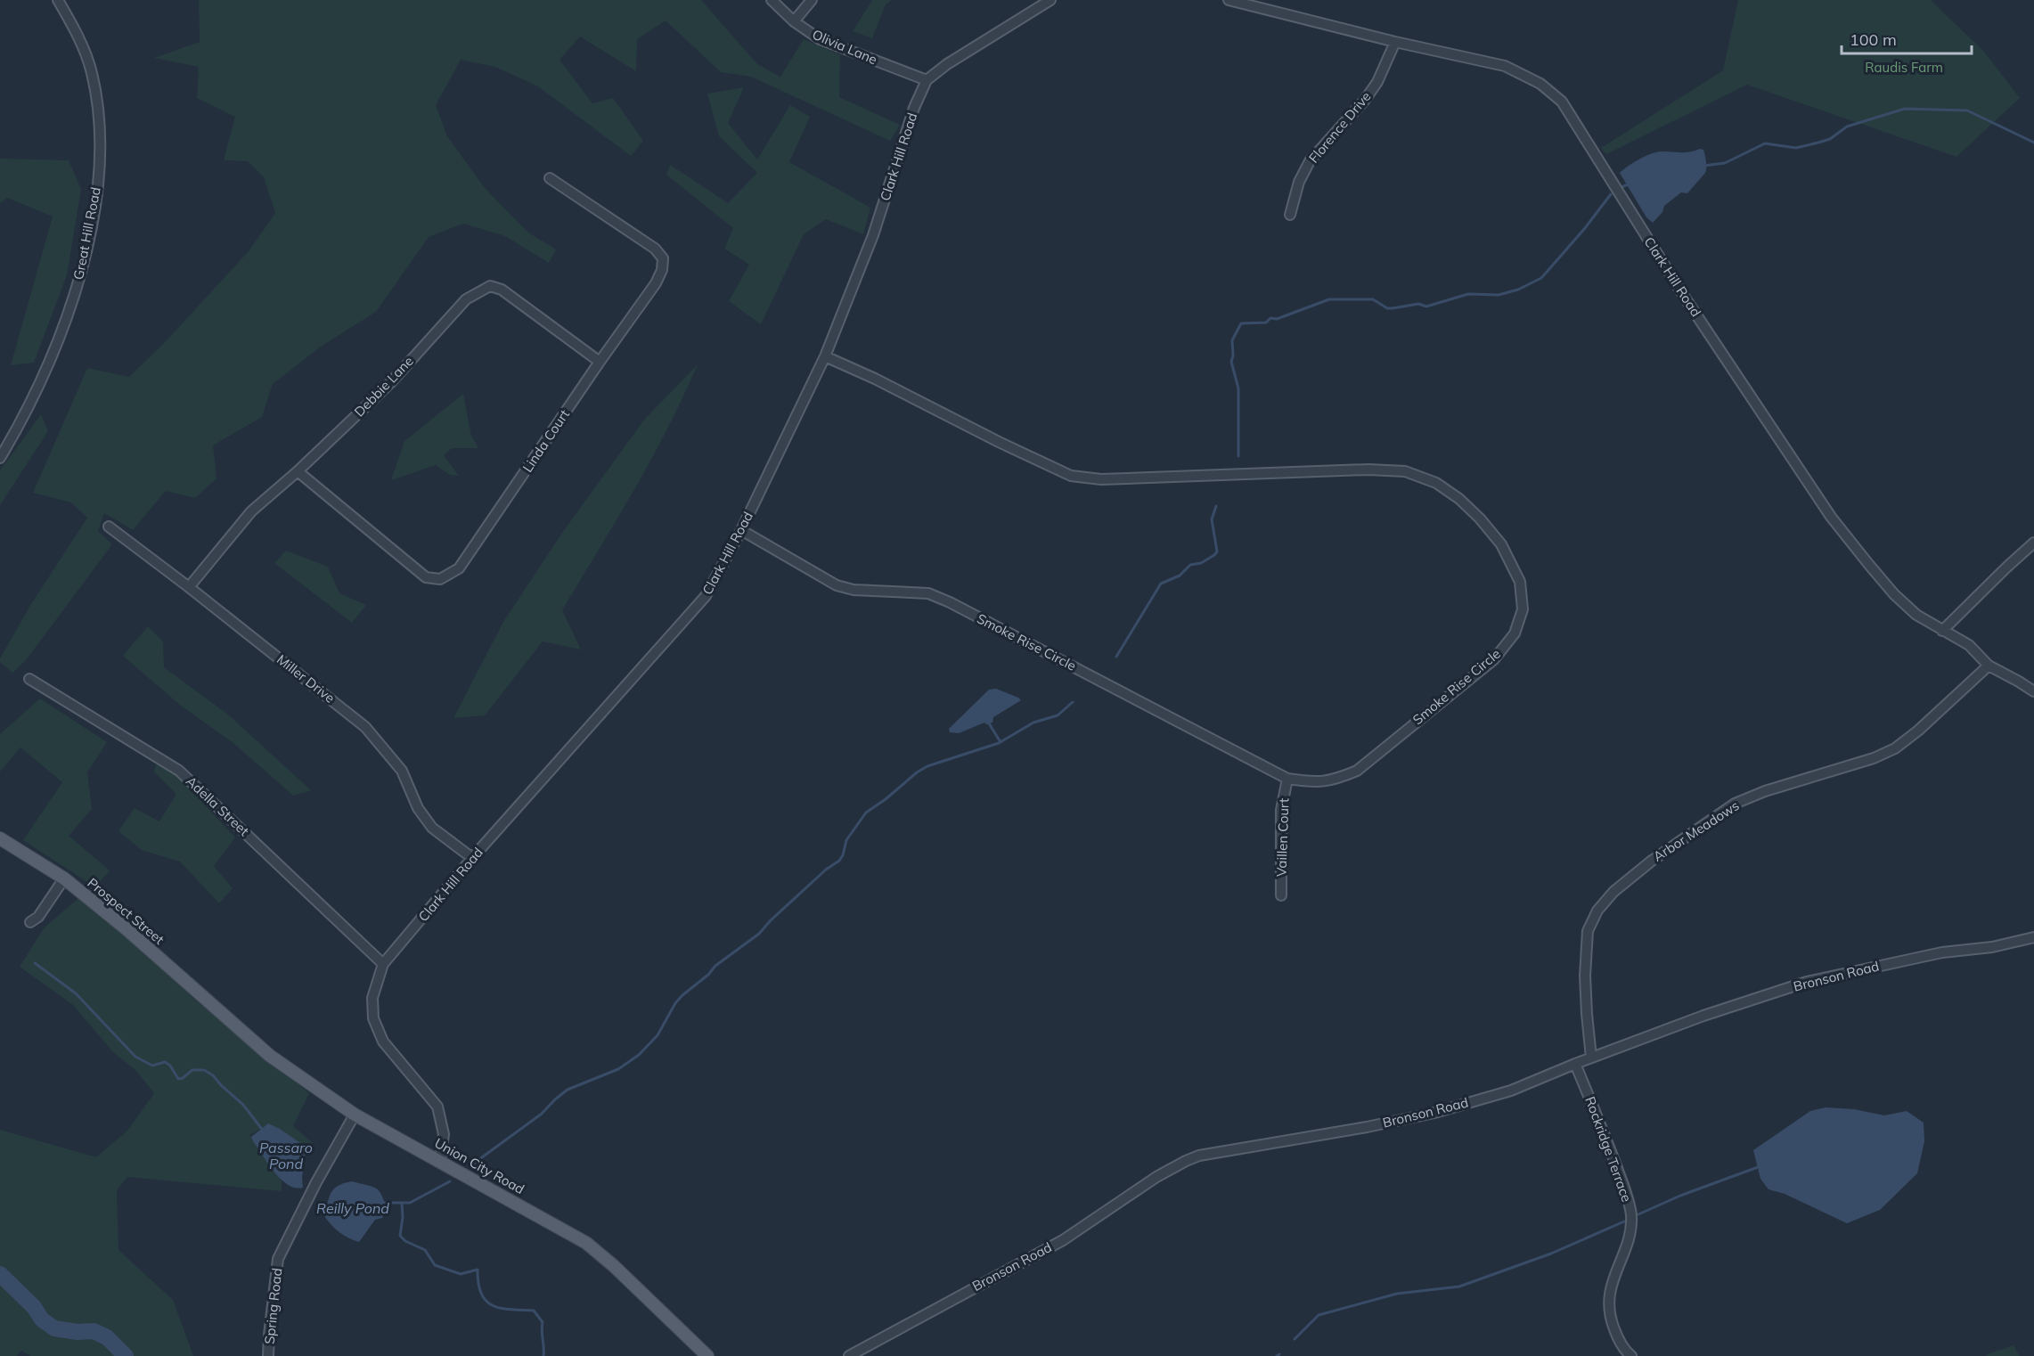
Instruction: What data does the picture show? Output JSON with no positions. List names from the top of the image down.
{
  "streets": {
    "main road": ["Prospect Street", "Union City Road"],
    "street": [
      "Olivia Lane",
      "Florence Drive",
      "Clark Hill Road",
      "Great Hill Road",
      "Debbie Lane",
      "Linda Court",
      "Smoke Rise Circle",
      "Miller Drive",
      "Adella Street",
      "Arbor Meadows",
      "Vaillen Court",
      "Bronson Road",
      "Rockridge Terrace",
      "Spring Road"
    ]
  },
  "crossings": [
    ["Olivia Lane", "Clark Hill Road"],
    ["Florence Drive", "Clark Hill Road"],
    ["Clark Hill Road", "Smoke Rise Circle"],
    ["Clark Hill Road", "Miller Drive"],
    ["Clark Hill Road", "Adella Street"],
    ["Clark Hill Road", "Arbor Meadows"],
    ["Clark Hill Road", "Union City Road"],
    ["Debbie Lane", "Linda Court"],
    ["Debbie Lane", "Miller Drive"],
    ["Smoke Rise Circle", "Vaillen Court"],
    ["Arbor Meadows", "Bronson Road"],
    ["Prospect Street", "Union City Road"],
    ["Bronson Road", "Rockridge Terrace"],
    ["Union City Road", "Spring Road"]
  ],
  "water": ["Passaro Pond", "Reilly Pond"],
  "parks": ["Raudis Farm"],
  "scale_bar": "100 m"
}
